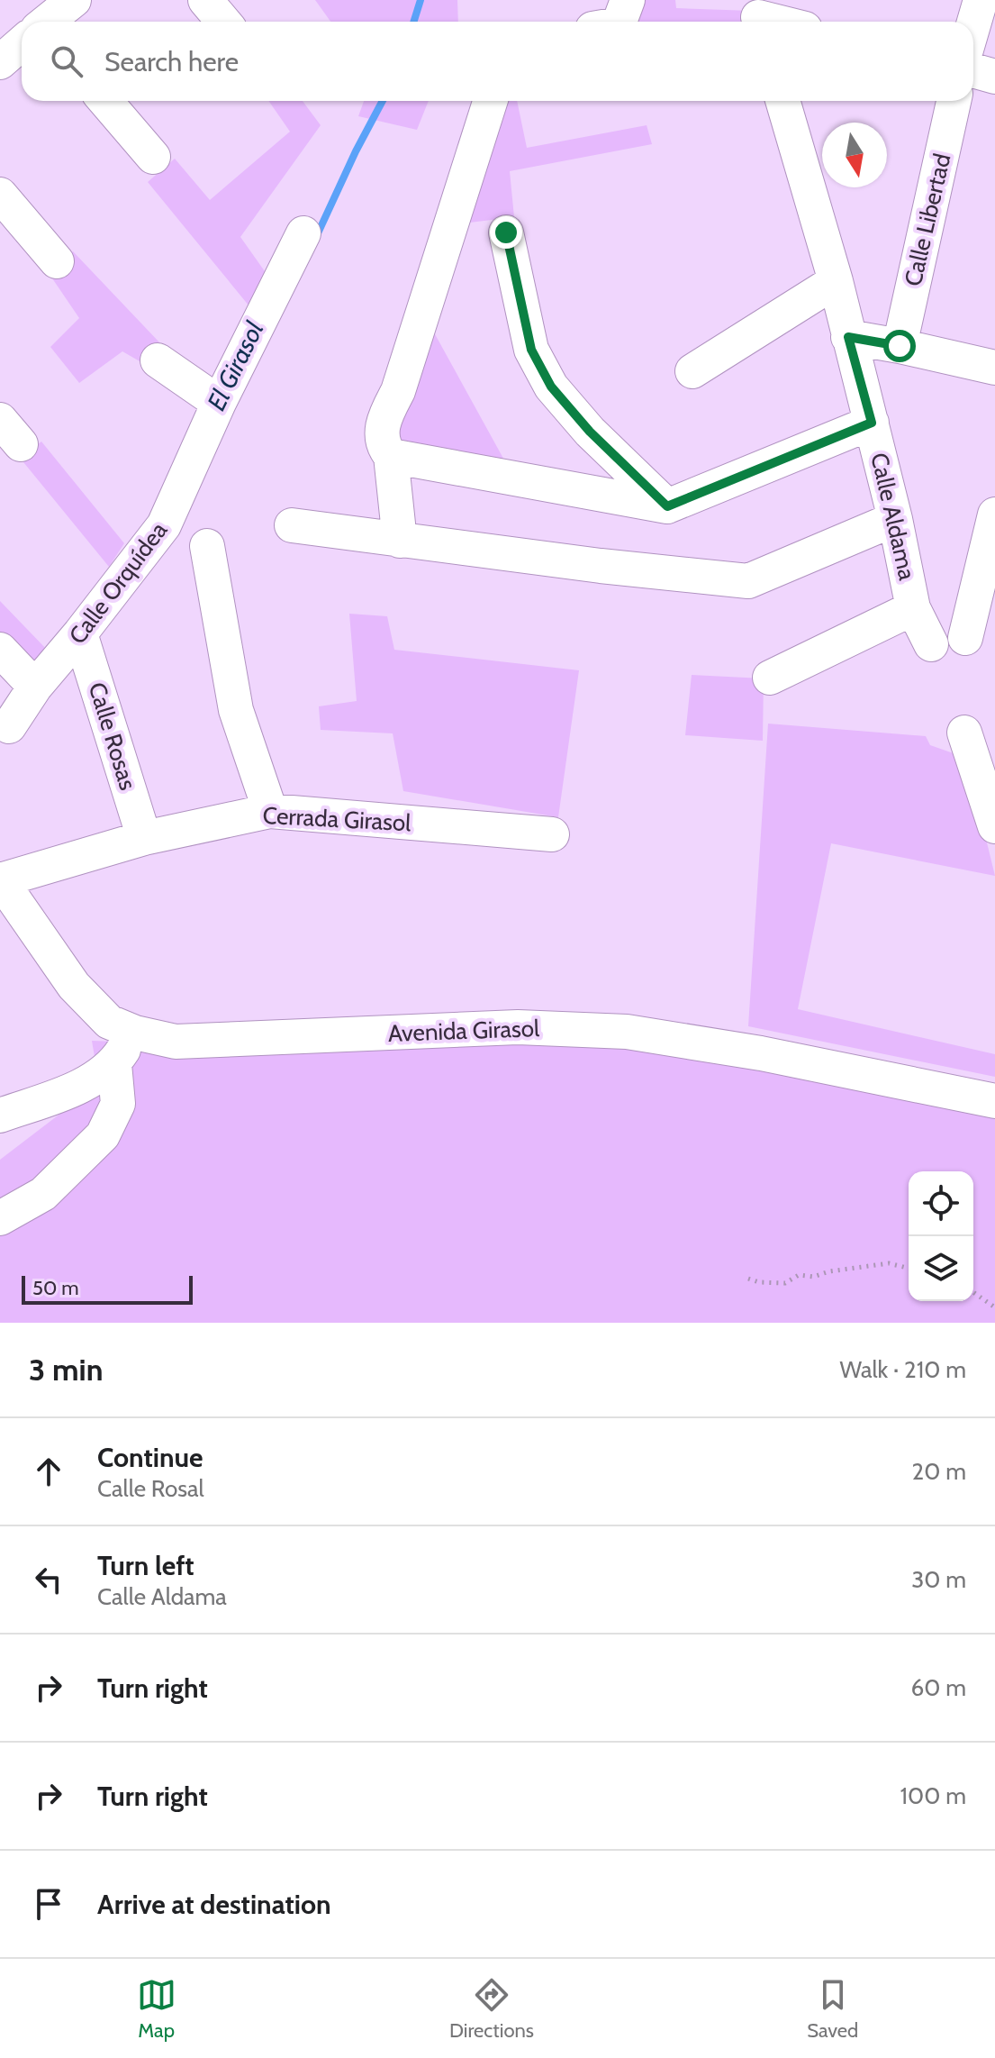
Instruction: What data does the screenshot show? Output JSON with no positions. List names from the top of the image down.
{
  "streets": {
    "street": [
      "Calle Libertad",
      "Calle Aldama",
      "Calle Orquídea",
      "Calle Rosas",
      "Cerrada Girasol",
      "Avenida Girasol"
    ]
  },
  "crossings": [
    ["Calle Orquídea", "Calle Rosas"],
    ["Calle Rosas", "Cerrada Girasol"],
    ["Cerrada Girasol", "Avenida Girasol"]
  ],
  "water": ["El Girasol"],
  "scale_bar": "50 m",
  "north": "bottom",
  "page": {
    "search": "Search here",
    "scale": "50 m",
    "heading": ["3 min", "Walk · 210 m"],
    "list": [
      ["Continue", "Calle Rosal", "20 m"],
      ["Turn left", "Calle Aldama", "30 m"],
      ["Turn right", "60 m"],
      ["Turn right", "100 m"],
      "Arrive at destination"
    ],
    "nav": ["Map", "Directions", "Saved"]
  }
}
